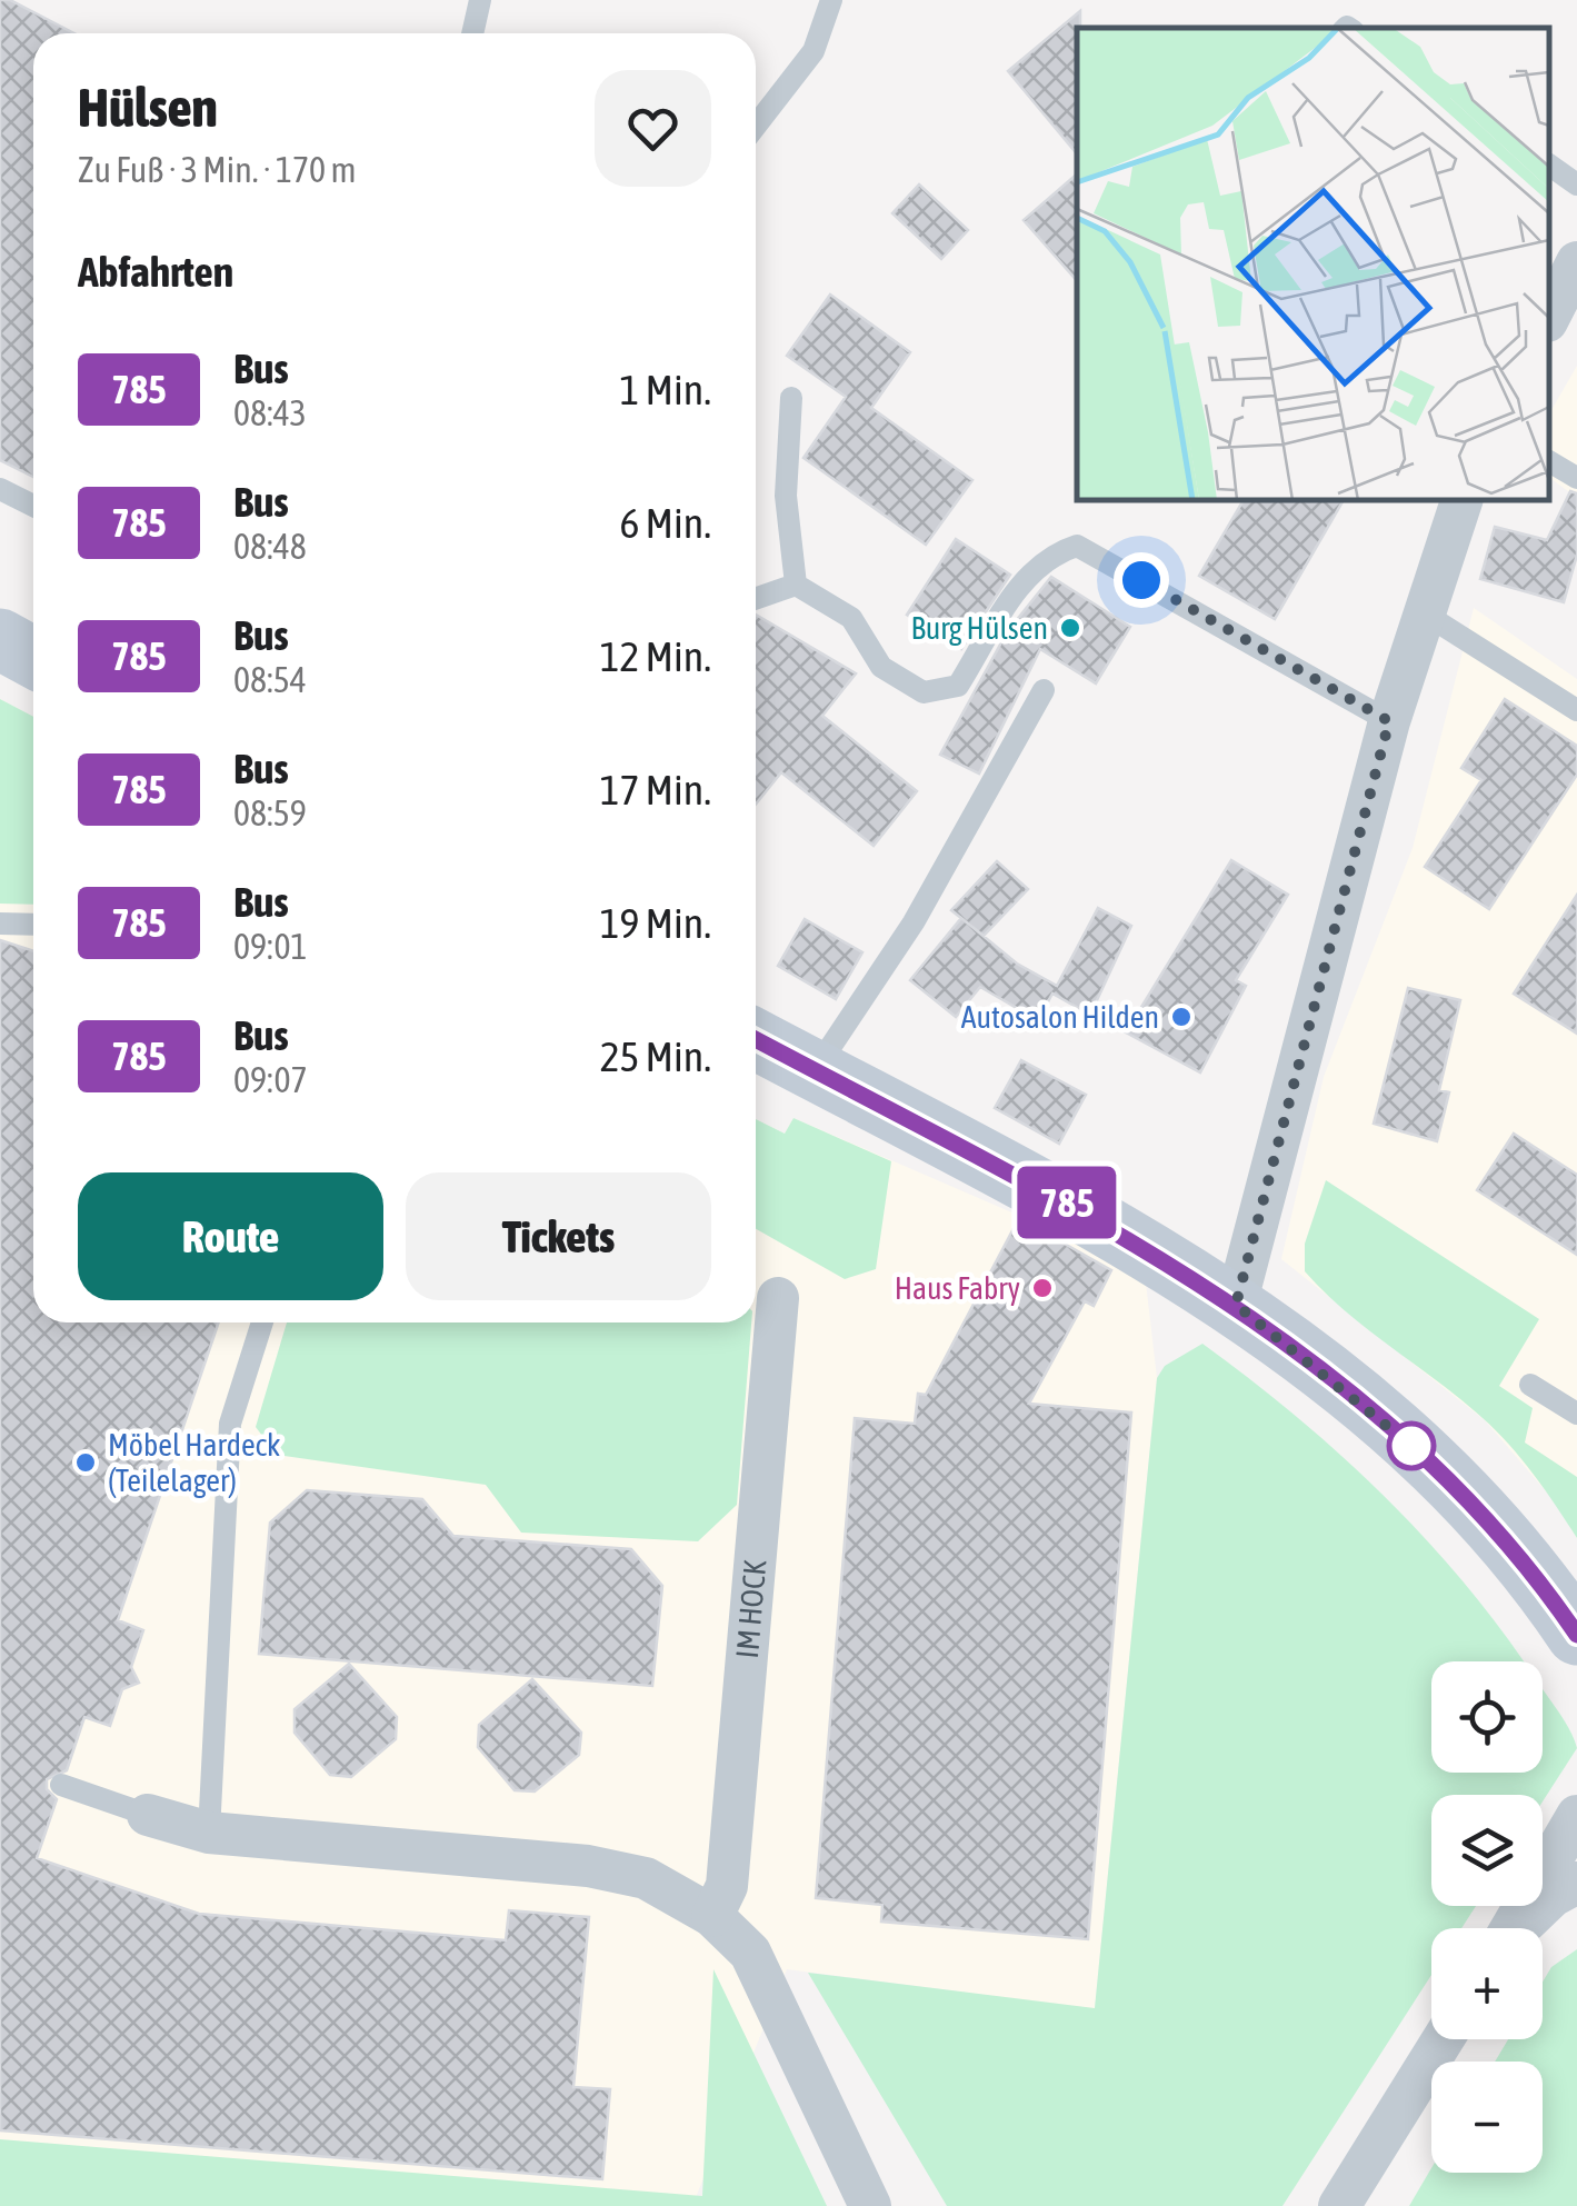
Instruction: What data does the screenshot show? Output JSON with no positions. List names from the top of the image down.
{
  "streets": {
    "street": ["IM HOCK"]
  },
  "places": [
    "Burg Hülsen",
    "Autosalon Hilden",
    "Haus Fabry",
    "Möbel Hardeck (Teilelager)"
  ],
  "lines": ["bus line 785"],
  "page": {
    "on_map": "785",
    "heading": [
      ["Hülsen", "Zu Fuß · 3 Min. · 170 m"],
      "Abfahrten"
    ],
    "list": [
      {
        "mark": "785",
        "name": "Bus",
        "note": "08:43",
        "value": "1 Min."
      },
      {
        "mark": "785",
        "name": "Bus",
        "note": "08:48",
        "value": "6 Min."
      },
      {
        "mark": "785",
        "name": "Bus",
        "note": "08:54",
        "value": "12 Min."
      },
      {
        "mark": "785",
        "name": "Bus",
        "note": "08:59",
        "value": "17 Min."
      },
      {
        "mark": "785",
        "name": "Bus",
        "note": "09:01",
        "value": "19 Min."
      },
      {
        "mark": "785",
        "name": "Bus",
        "note": "09:07",
        "value": "25 Min."
      }
    ],
    "buttons": ["Route", "Tickets"],
    "map_buttons": ["+", "−"]
  }
}
